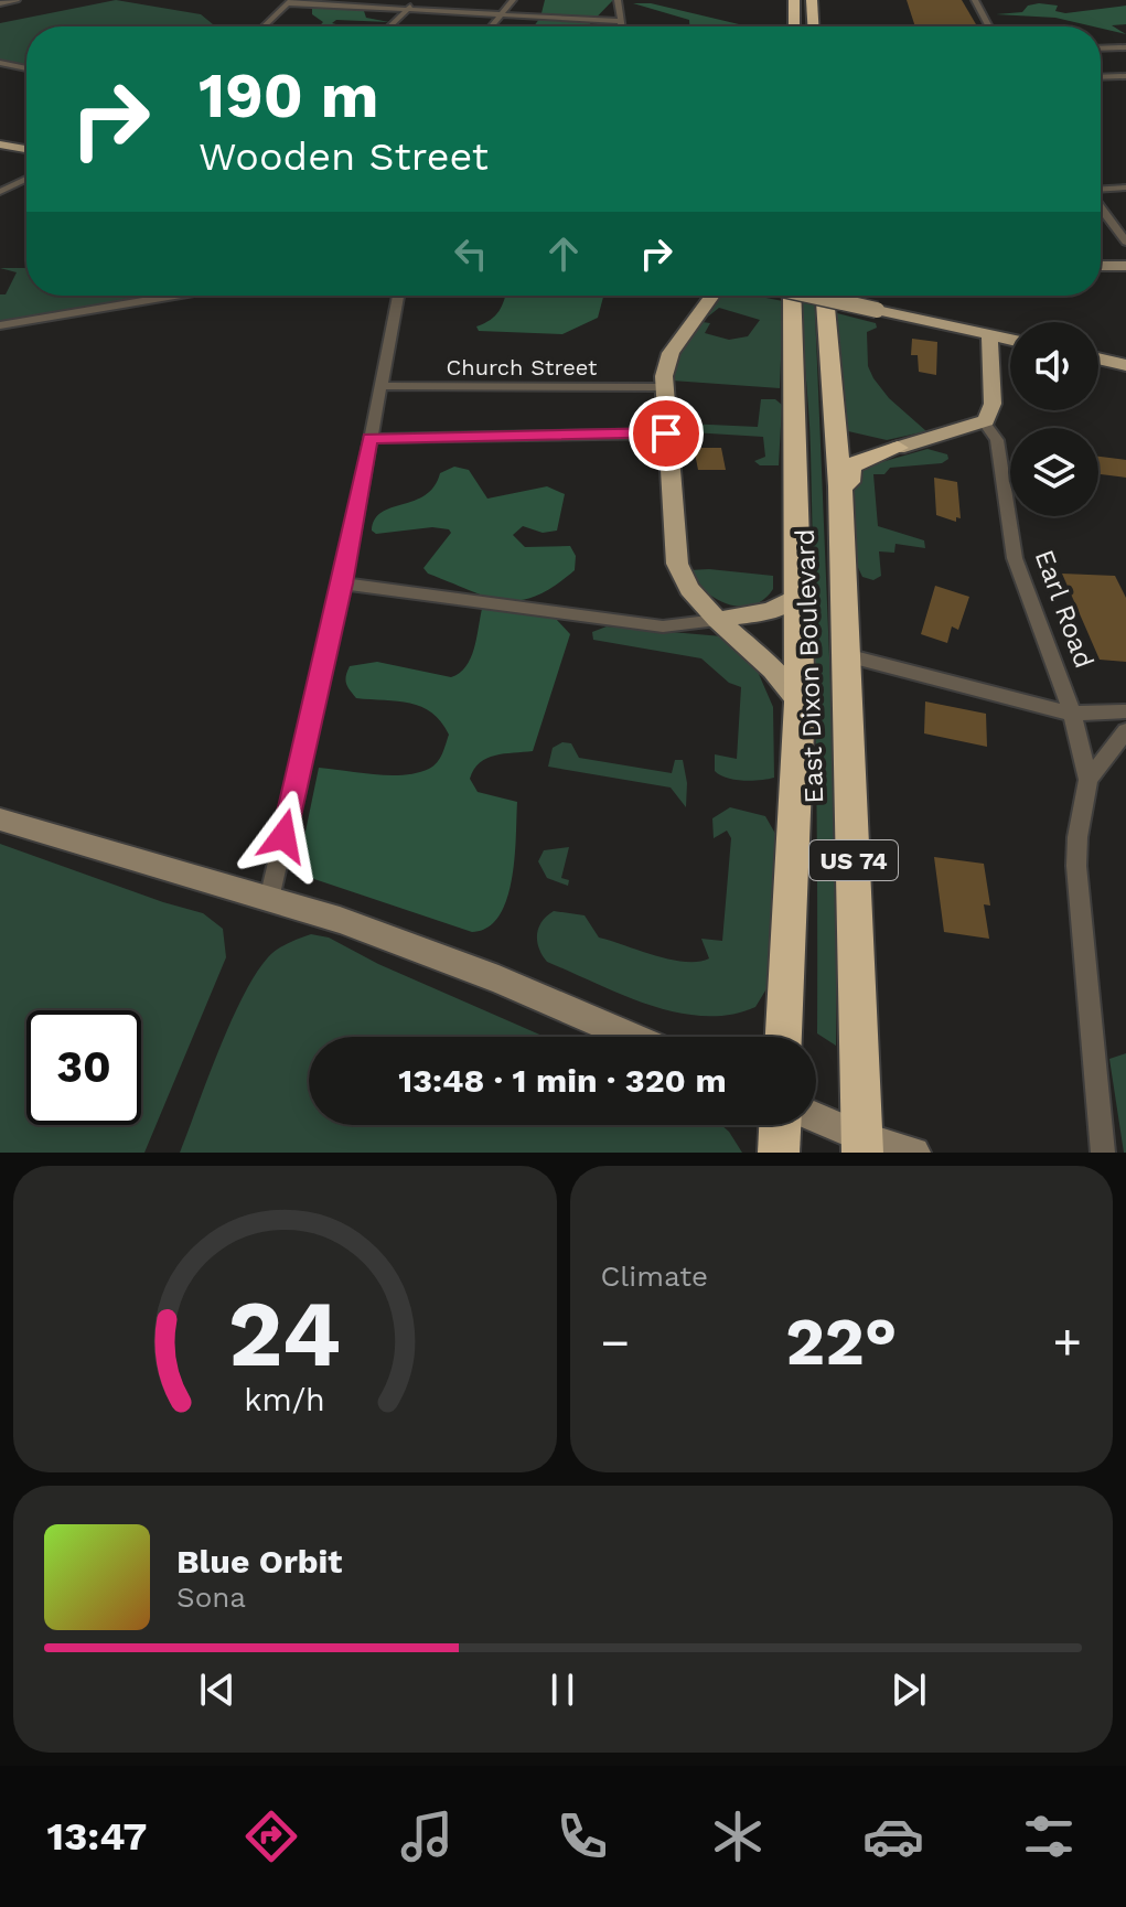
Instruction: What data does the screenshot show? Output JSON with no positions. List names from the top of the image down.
{
  "streets": {
    "highway": ["East Dixon Boulevard", "US 74"],
    "street": ["Church Street", "Earl Road"]
  },
  "page": {
    "turn": ["190 m", "Wooden Street"],
    "limit": "30",
    "trip": "13:48 · 1 min · 320 m",
    "tile": "Climate",
    "heat": ["−", "22°", "+"],
    "song": ["Blue Orbit", "Sona"],
    "tabs": "13:47",
    "gauge": ["24", "km/h"]
  }
}
